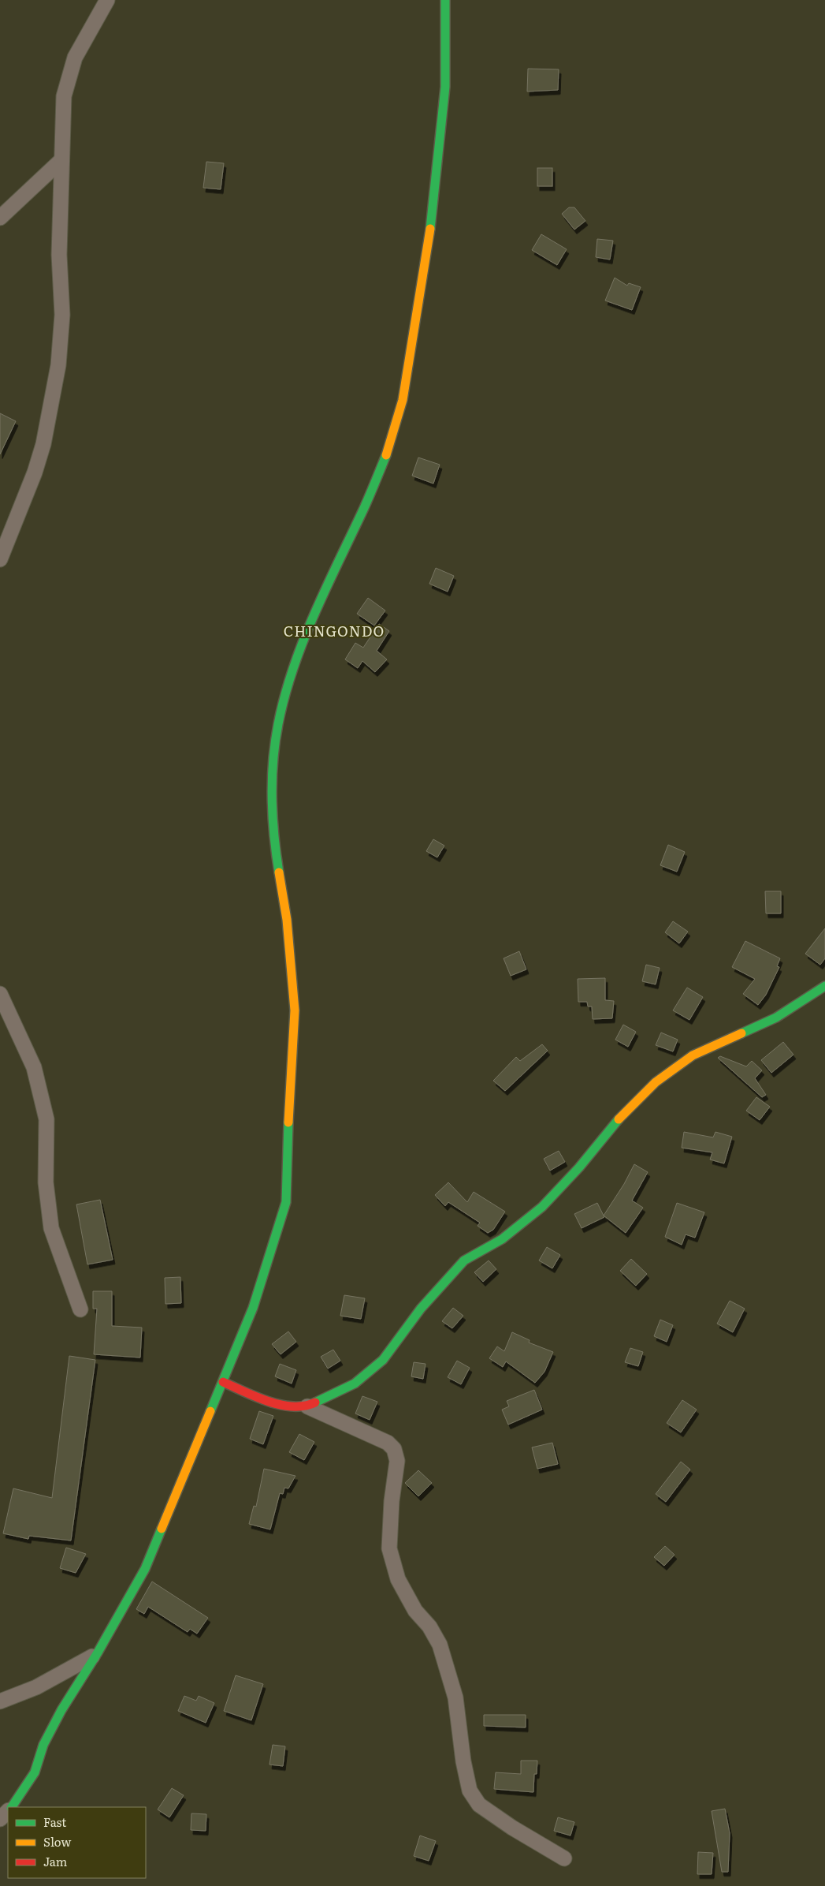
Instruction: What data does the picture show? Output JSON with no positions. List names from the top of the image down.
{
  "districts": ["CHINGONDO"],
  "legend": ["Fast", "Slow", "Jam"]
}
